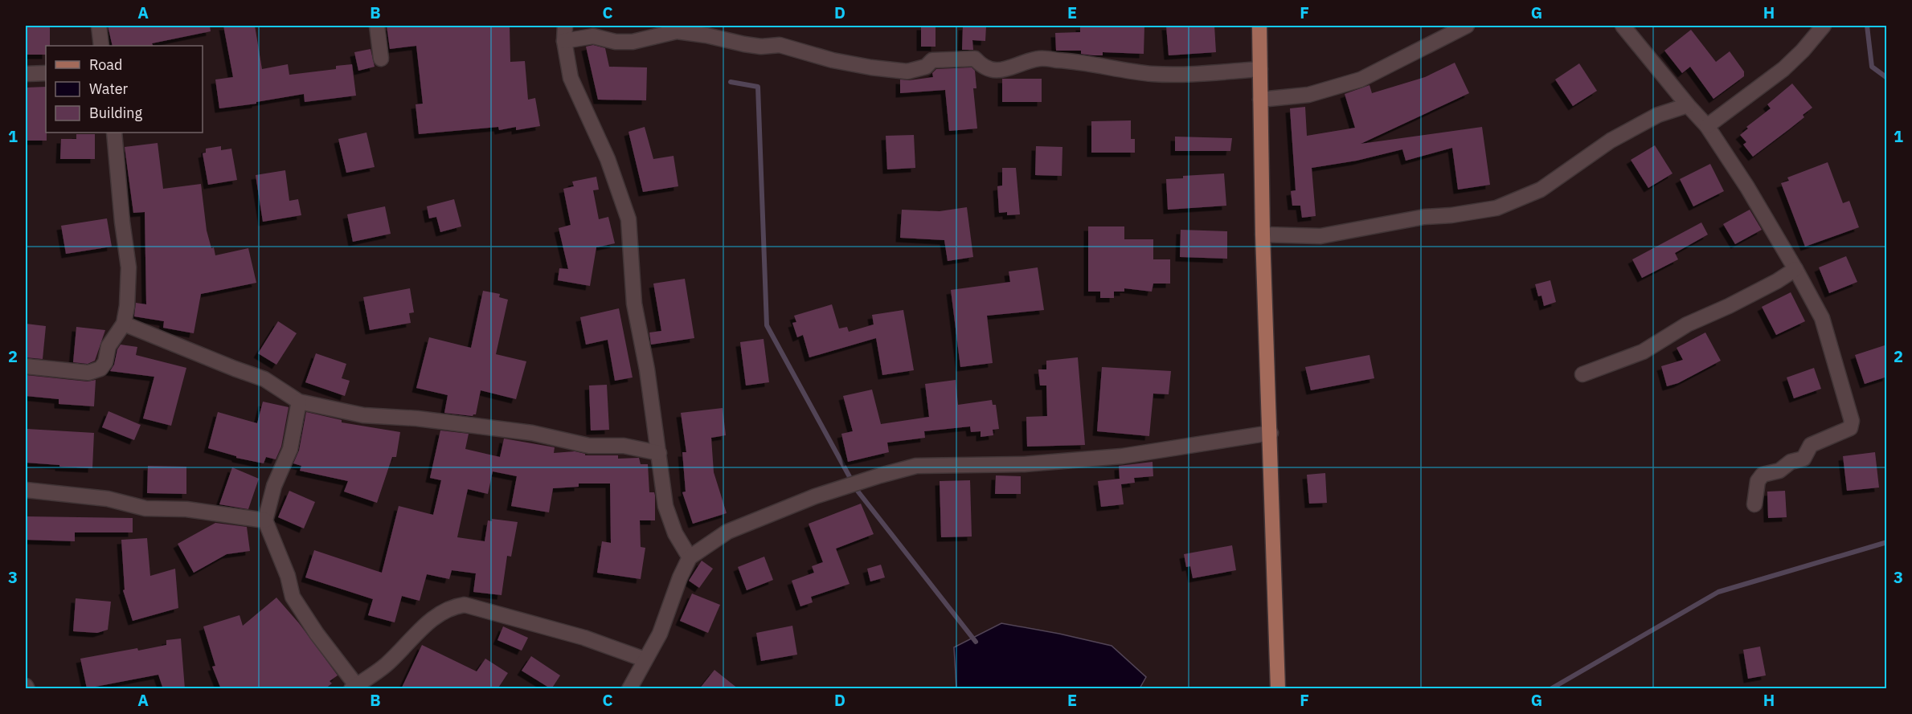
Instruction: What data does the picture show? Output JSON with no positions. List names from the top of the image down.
{
  "legend": ["Road", "Water", "Building"],
  "grid": {
    "columns": [
      "A",
      "B",
      "C",
      "D",
      "E",
      "F",
      "G",
      "H"
    ],
    "rows": ["1", "2", "3"]
  }
}
